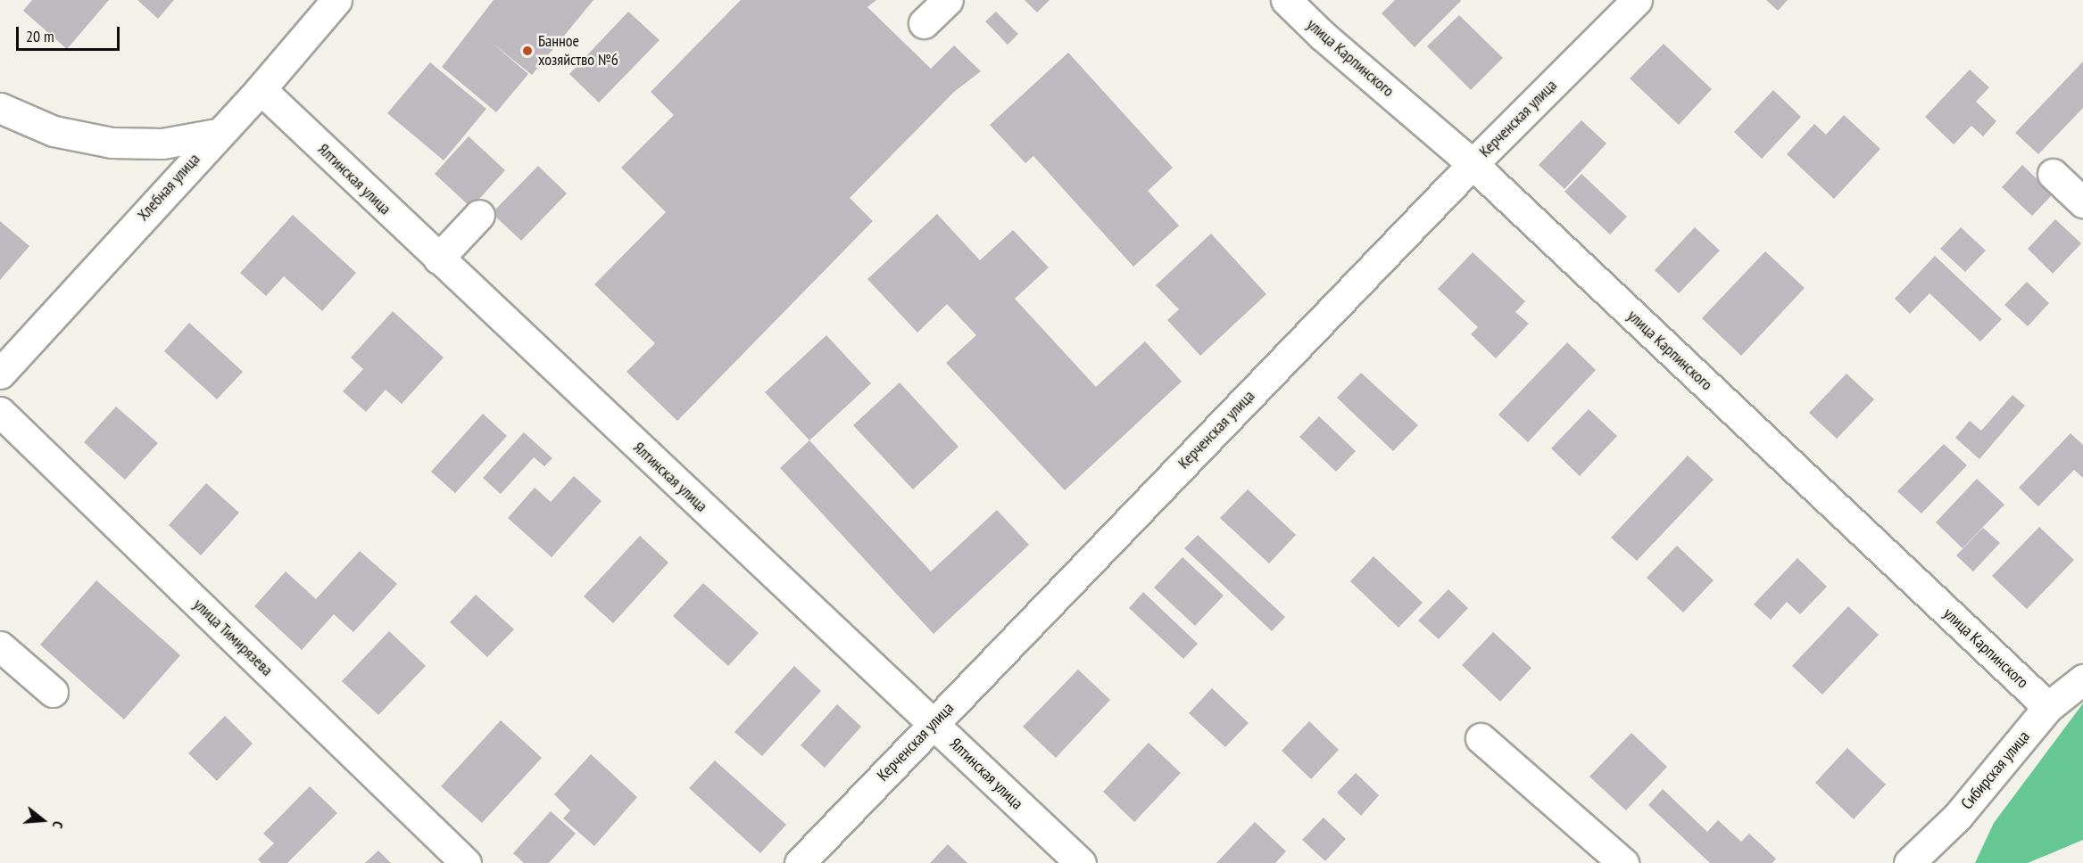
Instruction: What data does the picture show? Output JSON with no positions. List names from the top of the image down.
{
  "streets": {
    "street": [
      "улица Карпинского",
      "Керченская улица",
      "Ялтинская улица",
      "Хлебная улица",
      "улица Тимирязева",
      "Сибирская улица"
    ]
  },
  "crossings": [
    ["улица Карпинского", "Керченская улица"],
    ["улица Карпинского", "Сибирская улица"],
    ["Керченская улица", "Ялтинская улица"],
    ["Ялтинская улица", "Хлебная улица"]
  ],
  "places": ["Банное хозяйство №6"],
  "scale_bar": "20 m",
  "north": "right"
}
